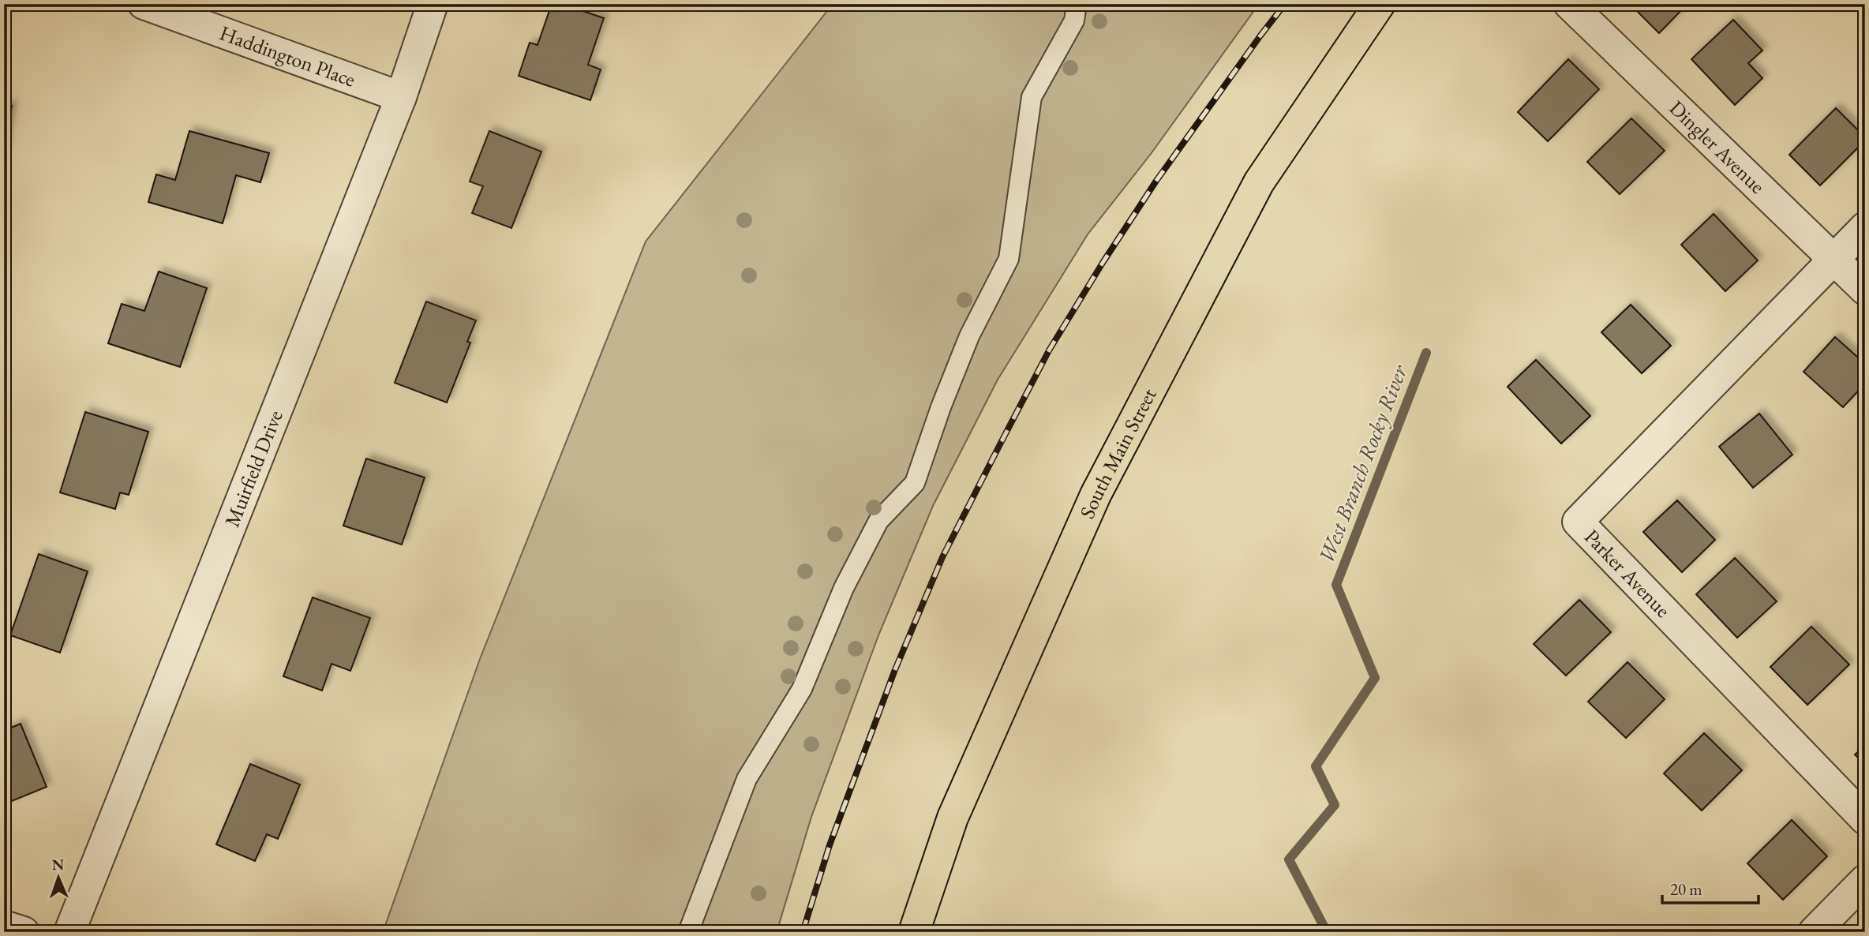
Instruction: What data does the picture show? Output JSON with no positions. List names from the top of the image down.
{
  "streets": {
    "main road": ["South Main Street"],
    "street": [
      "Haddington Place",
      "Dingler Avenue",
      "Muirfield Drive",
      "Parker Avenue"
    ]
  },
  "crossings": [
    ["Haddington Place", "Muirfield Drive"],
    ["Dingler Avenue", "Parker Avenue"]
  ],
  "water": ["West Branch Rocky River"],
  "scale_bar": "20 m",
  "north": "top"
}
